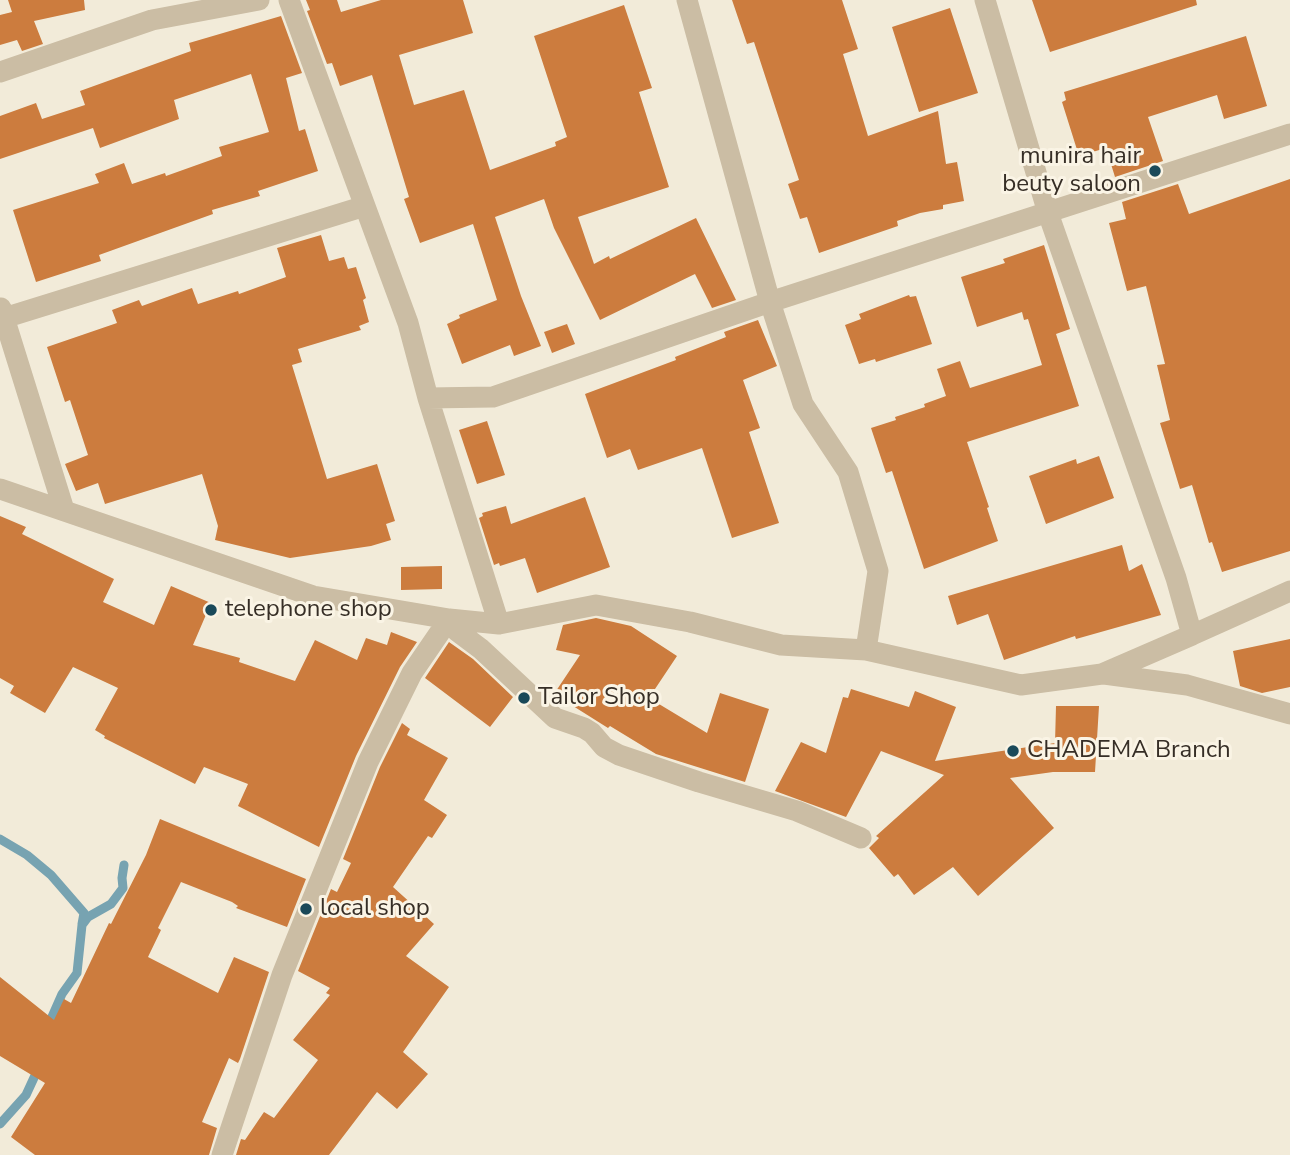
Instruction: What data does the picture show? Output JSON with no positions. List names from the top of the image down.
{
  "places": [
    "munira hair beuty saloon",
    "telephone shop",
    "Tailor Shop",
    "CHADEMA Branch",
    "local shop"
  ]
}
